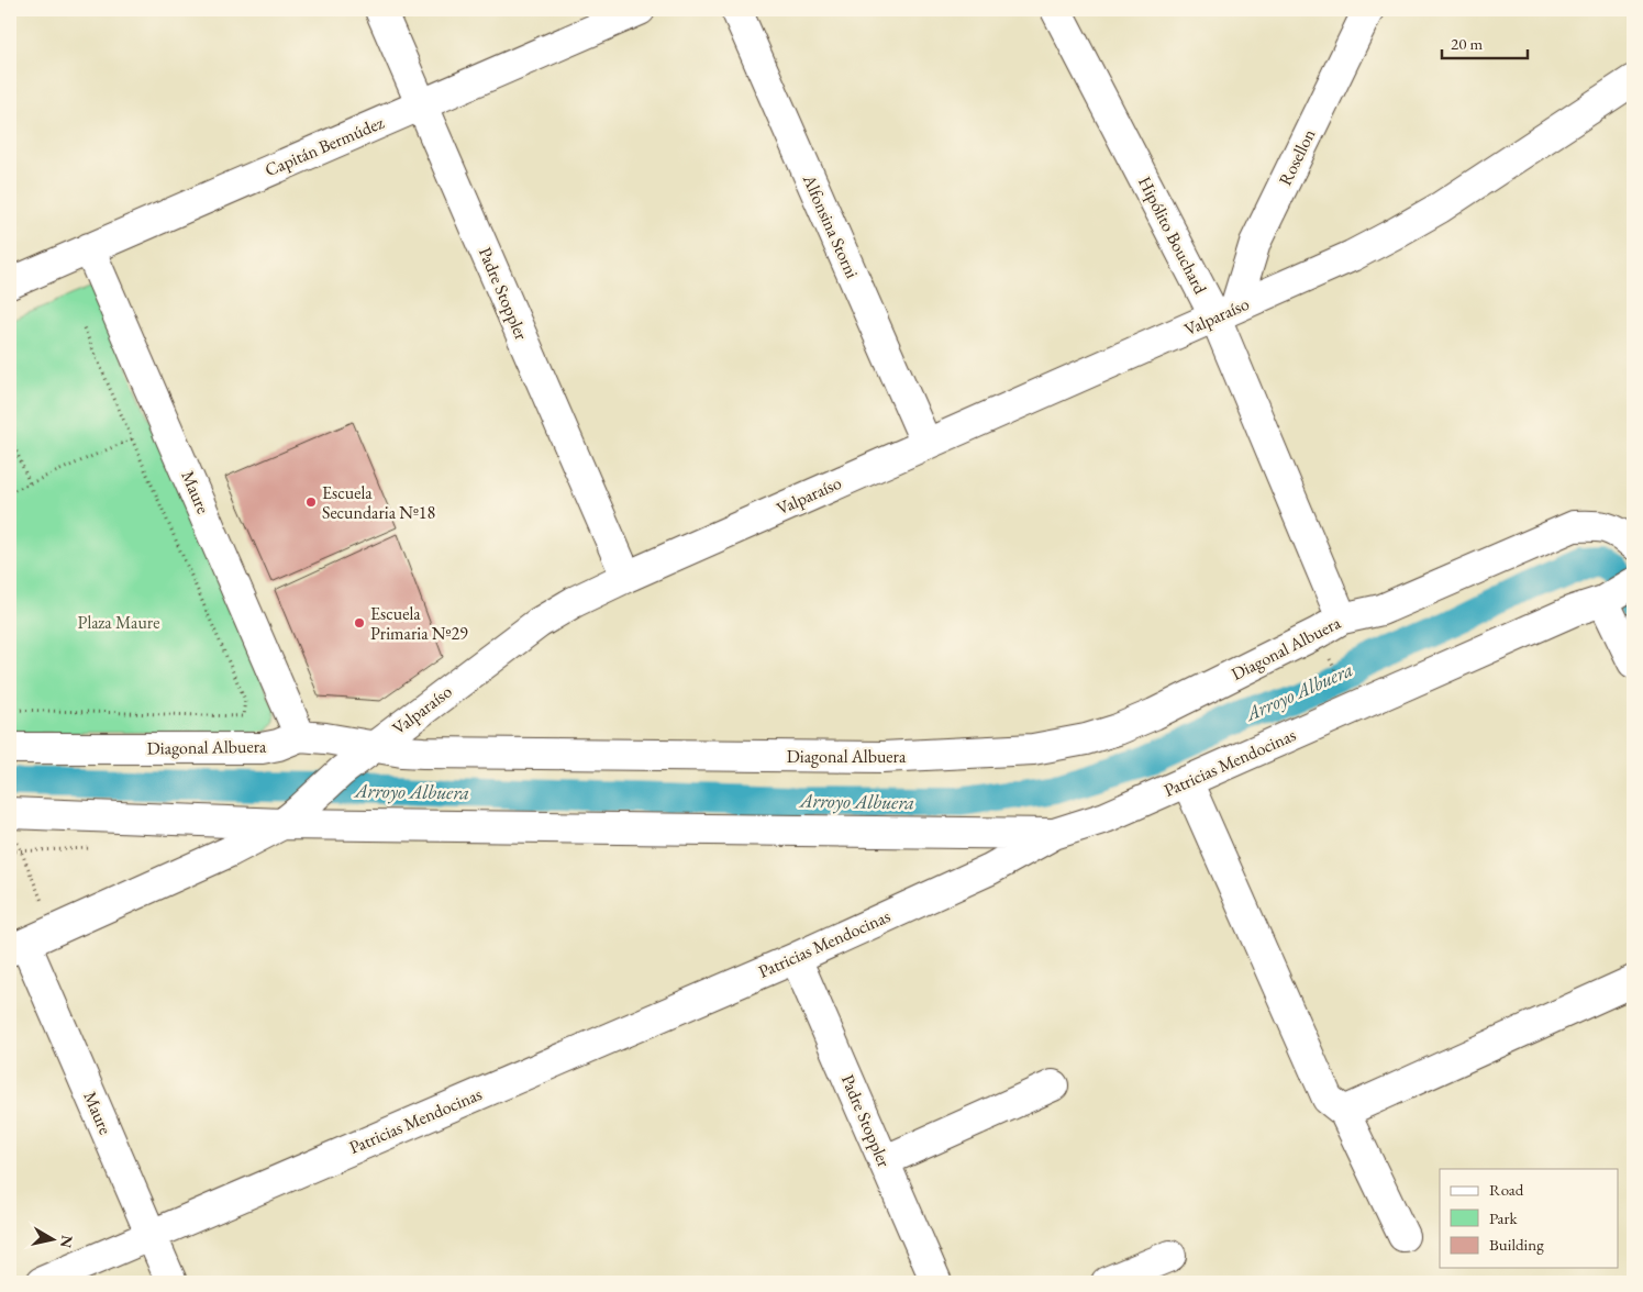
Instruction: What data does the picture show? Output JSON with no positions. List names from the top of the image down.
{
  "streets": {
    "street": [
      "Capitán Bermúdez",
      "Rosellon",
      "Alfonsina Storni",
      "Hipólito Bouchard",
      "Padre Stoppler",
      "Valparaíso",
      "Maure",
      "Diagonal Albuera",
      "Patricias Mendocinas"
    ]
  },
  "crossings": [
    ["Capitán Bermúdez", "Padre Stoppler"],
    ["Capitán Bermúdez", "Maure"],
    ["Rosellon", "Hipólito Bouchard"],
    ["Rosellon", "Valparaíso"],
    ["Alfonsina Storni", "Valparaíso"],
    ["Hipólito Bouchard", "Valparaíso"],
    ["Hipólito Bouchard", "Diagonal Albuera"],
    ["Padre Stoppler", "Valparaíso"],
    ["Padre Stoppler", "Patricias Mendocinas"],
    ["Valparaíso", "Maure"],
    ["Valparaíso", "Diagonal Albuera"],
    ["Maure", "Diagonal Albuera"],
    ["Maure", "Patricias Mendocinas"]
  ],
  "water": ["Arroyo Albuera"],
  "parks": ["Plaza Maure"],
  "places": ["Escuela Secundaria Nº18", "Escuela Primaria Nº29"],
  "legend": ["Road", "Park", "Building"],
  "scale_bar": "20 m",
  "north": "right"
}
